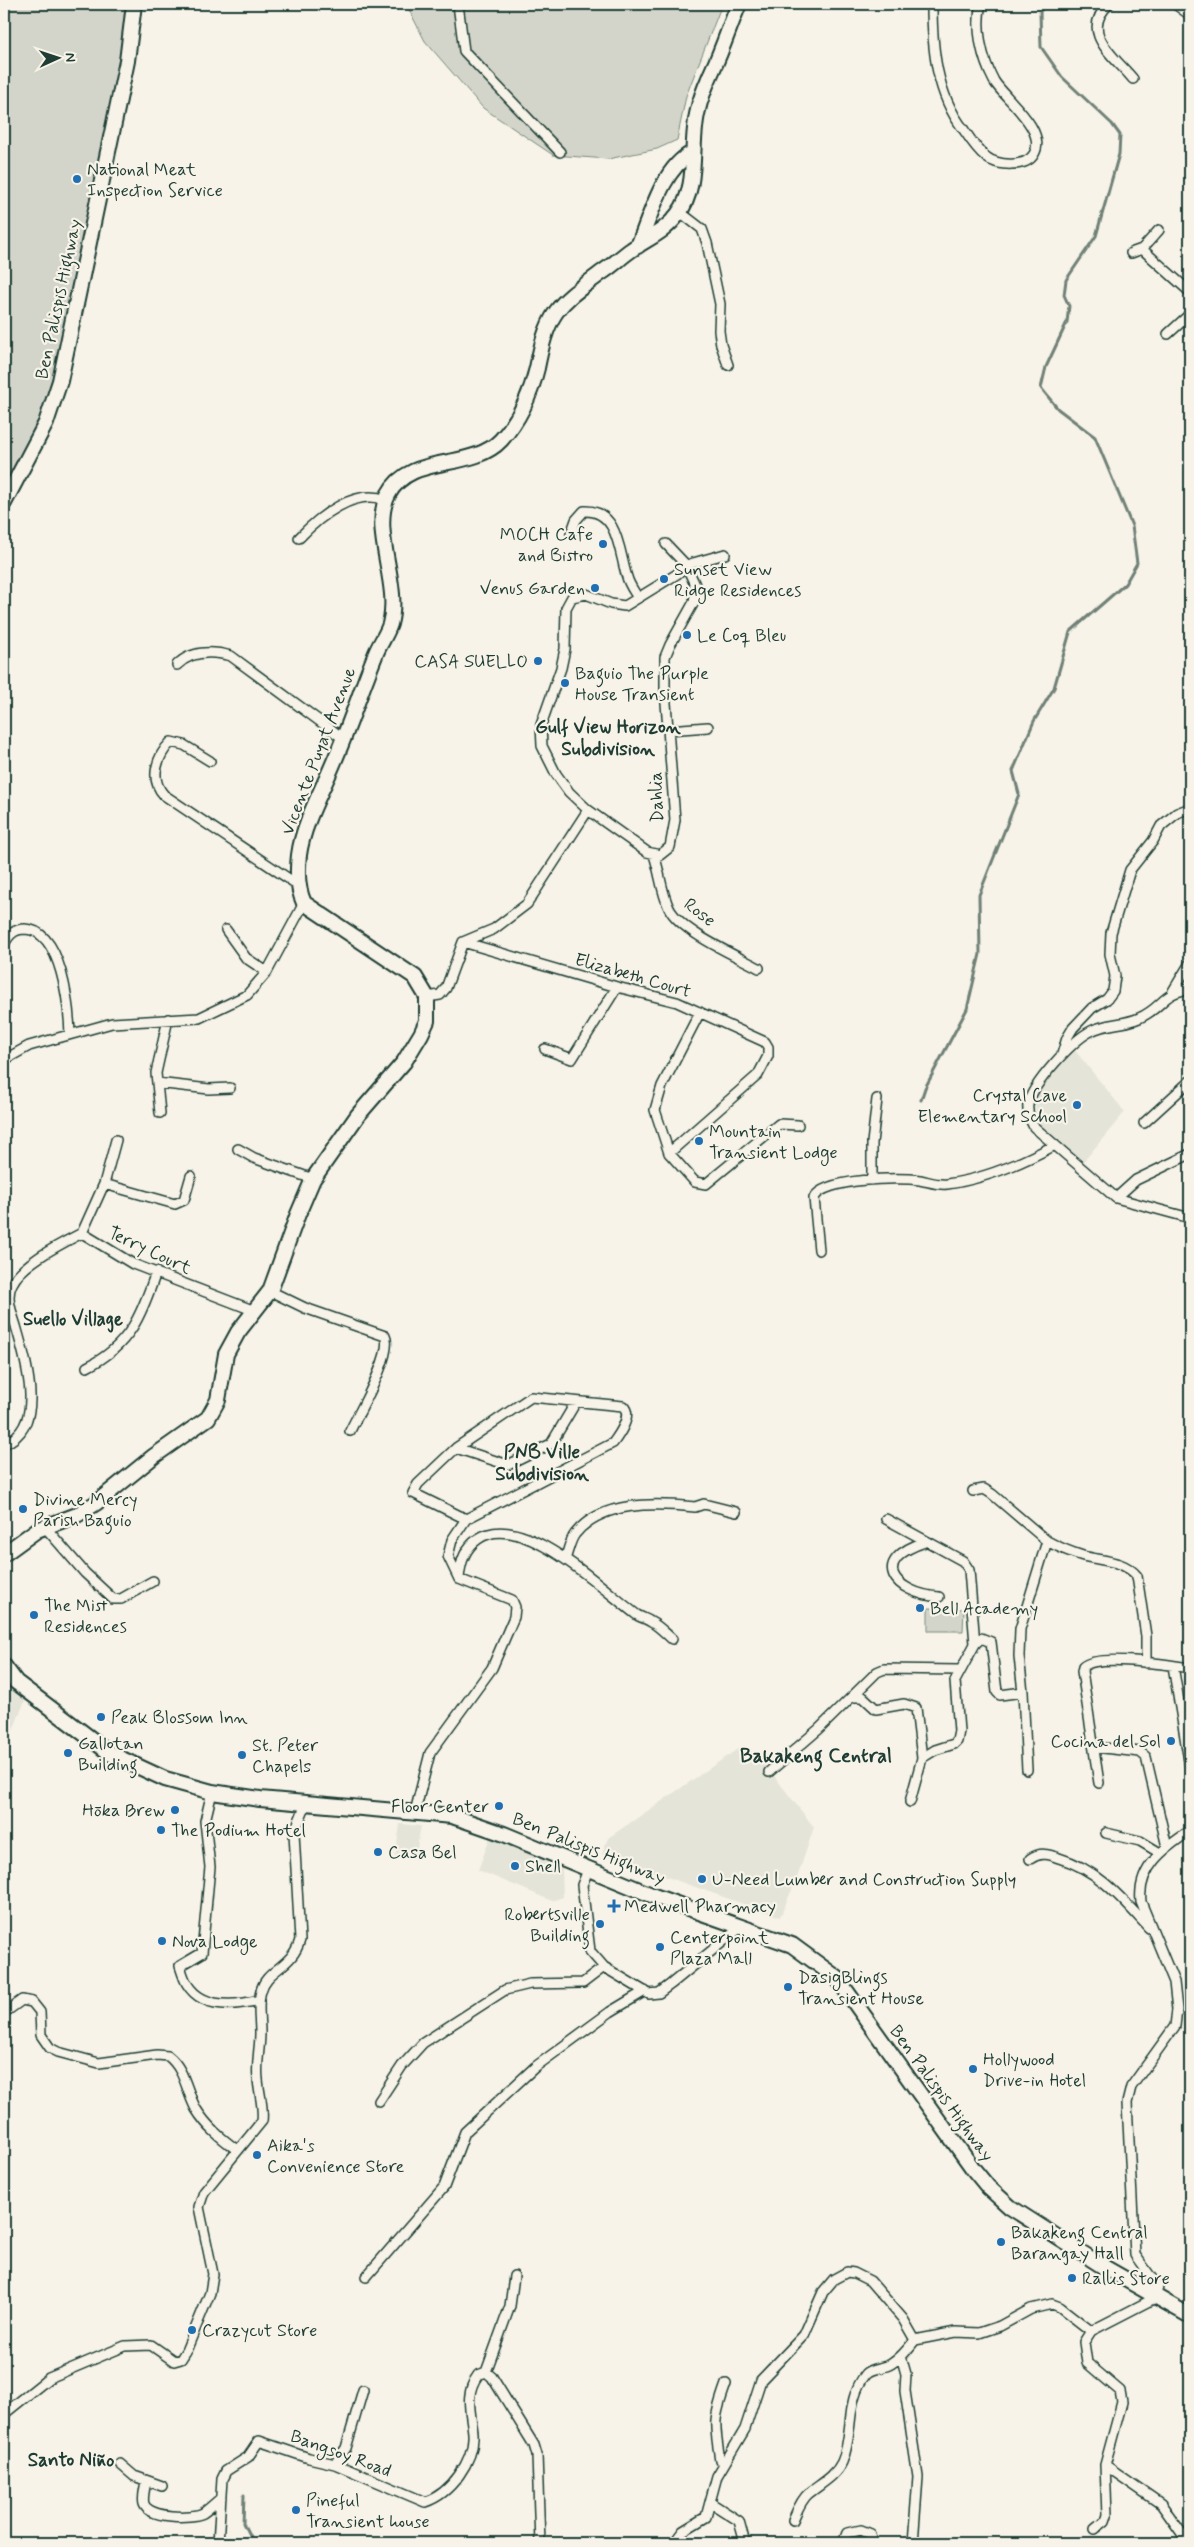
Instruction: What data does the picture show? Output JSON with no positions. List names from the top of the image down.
{
  "streets": {
    "main road": ["Ben Palispis Highway", "Vicente Puyat Avenue"],
    "street": [
      "Dahlia",
      "Rose",
      "Elizabeth Court",
      "Terry Court",
      "Bangsoy Road"
    ]
  },
  "crossings": [
    ["Dahlia", "Rose"]
  ],
  "districts": [
    "Gulf View Horizon Subdivision",
    "Suello Village",
    "PNB Ville Subdivision",
    "Bakakeng Central",
    "Santo Niño"
  ],
  "places": {
    "other": [
      "National Meat Inspection Service",
      "MOCH Cafe and Bistro",
      "Sunset View Ridge Residences",
      "Venus Garden",
      "Le Coq Bleu",
      "CASA SUELLO",
      "Baguio The Purple House Transient",
      "Crystal Cave Elementary School",
      "Mountain Transient Lodge",
      "Divine Mercy Parish Baguio",
      "Bell Academy",
      "The Mist Residences",
      "Peak Blossom Inn",
      "Cocina del Sol",
      "Gallotan Building",
      "St. Peter Chapels",
      "Floor Center",
      "Hōka Brew",
      "The Podium Hotel",
      "Casa Bel",
      "Shell",
      "U-Need Lumber and Construction Supply",
      "Robertsville Building",
      "Nova Lodge",
      "Centerpoint Plaza Mall",
      "DasigBlings Transient House",
      "Hollywood Drive-in Hotel",
      "Aika's Convenience Store",
      "Bakakeng Central Barangay Hall",
      "Rallis Store",
      "Crazycut Store",
      "Pineful Transient house"
    ],
    "health": ["Medwell Pharmacy"]
  },
  "north": "right"
}
